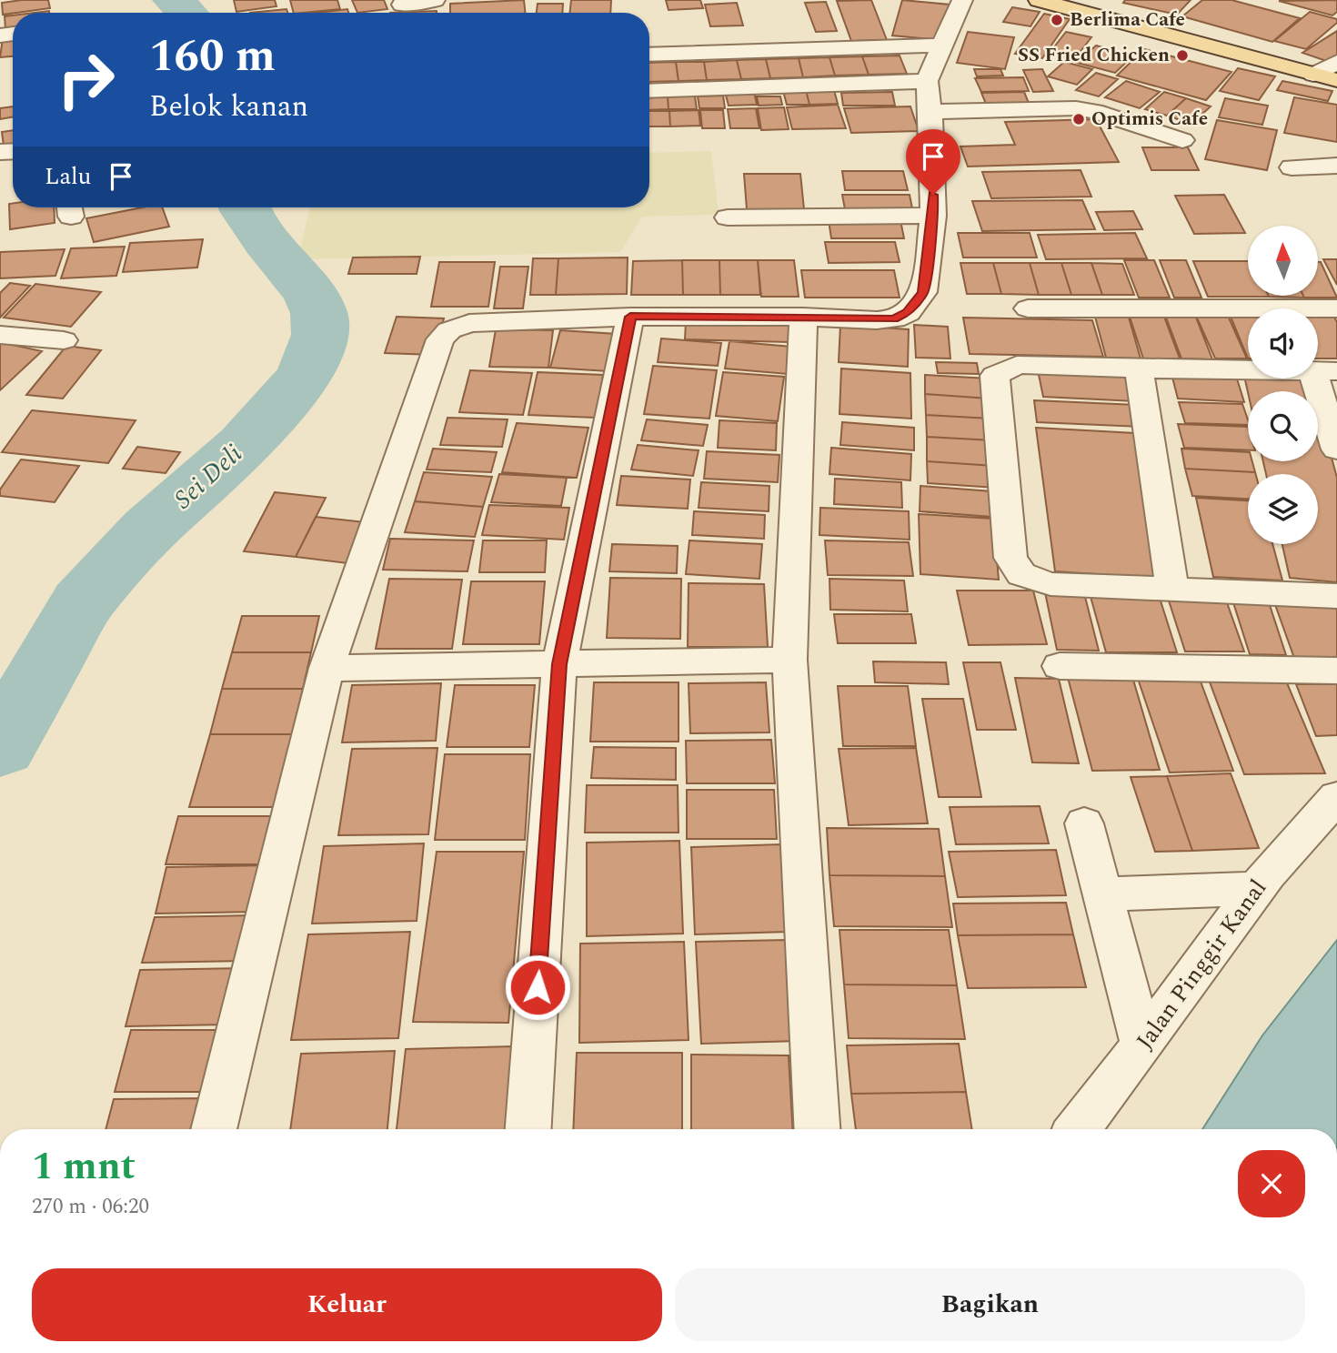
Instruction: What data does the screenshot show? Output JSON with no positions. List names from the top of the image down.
{
  "streets": {
    "street": ["Jalan Pinggir Kanal"]
  },
  "water": ["Sei Deli"],
  "places": ["Berlima Cafe", "SS Fried Chicken", "Optimis Cafe"],
  "north": "top",
  "page": {
    "turn": ["160 m", "Belok kanan"],
    "then": "Lalu",
    "heading": ["1 mnt", "270 m · 06:20"],
    "buttons": ["Keluar", "Bagikan"]
  }
}
